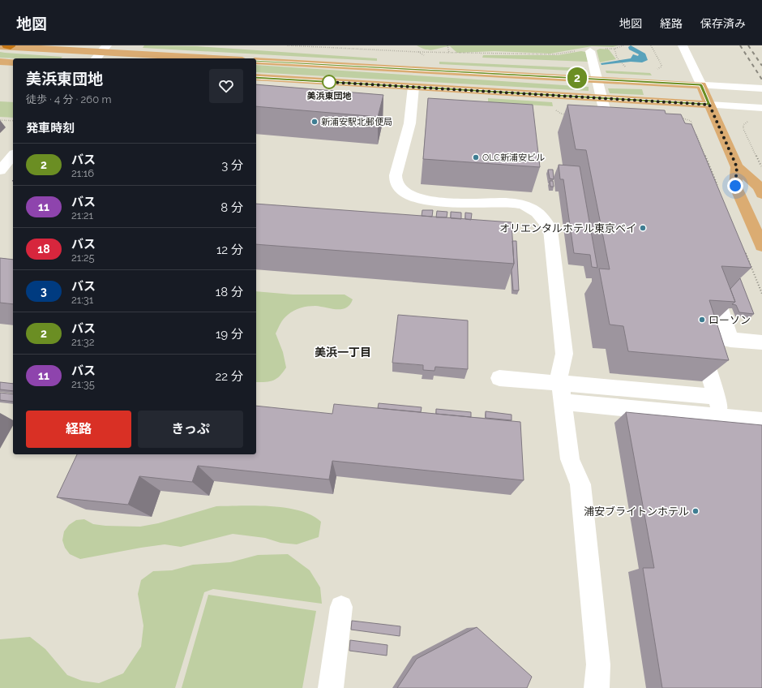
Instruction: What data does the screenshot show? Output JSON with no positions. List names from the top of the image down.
{
  "districts": ["美浜一丁目"],
  "places": [
    "美浜東団地",
    "新浦安駅北郵便局",
    "OLC新浦安ビル",
    "オリエンタルホテル東京ベイ",
    "ローソン",
    "浦安ブライトンホテル"
  ],
  "lines": ["bus line 2"],
  "page": {
    "header": "地図",
    "nav": ["地図", "経路", "保存済み"],
    "on_map": "2",
    "heading": [
      ["美浜東団地", "徒歩 · 4 分 · 260 m"],
      "発車時刻"
    ],
    "list": [
      {
        "mark": "2",
        "name": "バス",
        "note": "21:16",
        "value": "3 分"
      },
      {
        "mark": "11",
        "name": "バス",
        "note": "21:21",
        "value": "8 分"
      },
      {
        "mark": "18",
        "name": "バス",
        "note": "21:25",
        "value": "12 分"
      },
      {
        "mark": "3",
        "name": "バス",
        "note": "21:31",
        "value": "18 分"
      },
      {
        "mark": "2",
        "name": "バス",
        "note": "21:32",
        "value": "19 分"
      },
      {
        "mark": "11",
        "name": "バス",
        "note": "21:35",
        "value": "22 分"
      }
    ],
    "buttons": ["経路", "きっぷ"]
  }
}
